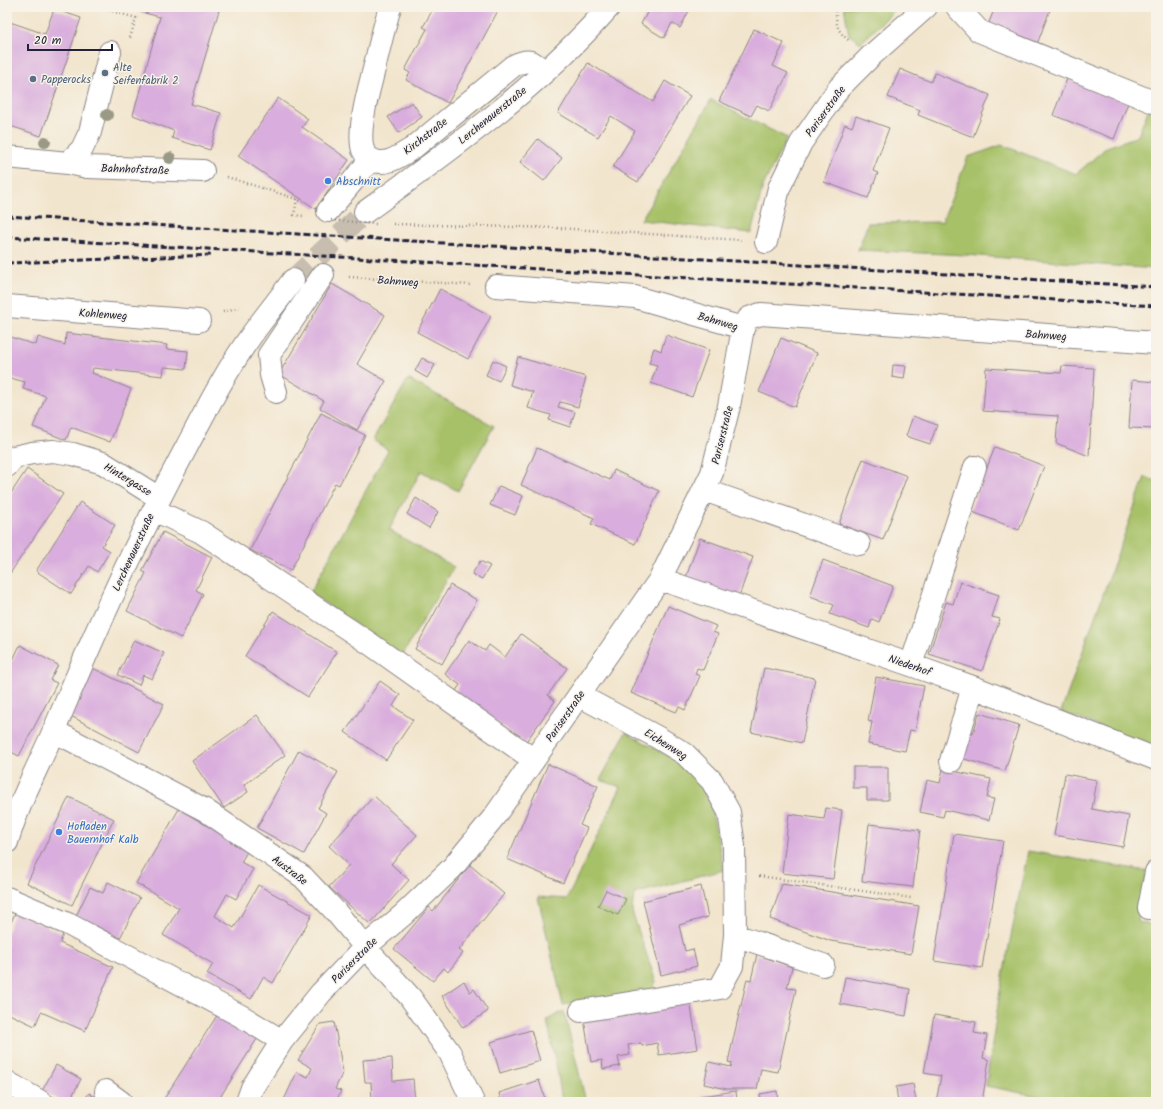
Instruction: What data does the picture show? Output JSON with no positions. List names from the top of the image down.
{
  "streets": {
    "street": [
      "Pariserstraße",
      "Lerchenauerstraße",
      "Kirchstraße",
      "Bahnhofstraße",
      "Bahnweg",
      "Kohlenweg",
      "Hintergasse",
      "Niederhof",
      "Eichenweg",
      "Austraße"
    ]
  },
  "crossings": [
    ["Pariserstraße", "Bahnweg"],
    ["Pariserstraße", "Hintergasse"],
    ["Pariserstraße", "Niederhof"],
    ["Pariserstraße", "Eichenweg"],
    ["Pariserstraße", "Austraße"],
    ["Lerchenauerstraße", "Kirchstraße"],
    ["Lerchenauerstraße", "Hintergasse"],
    ["Lerchenauerstraße", "Austraße"]
  ],
  "places": [
    "Alte Seifenfabrik 2",
    "Papperocks",
    "Abschnitt",
    "Hofladen Bauernhof Kalb"
  ],
  "scale_bar": "20 m"
}
